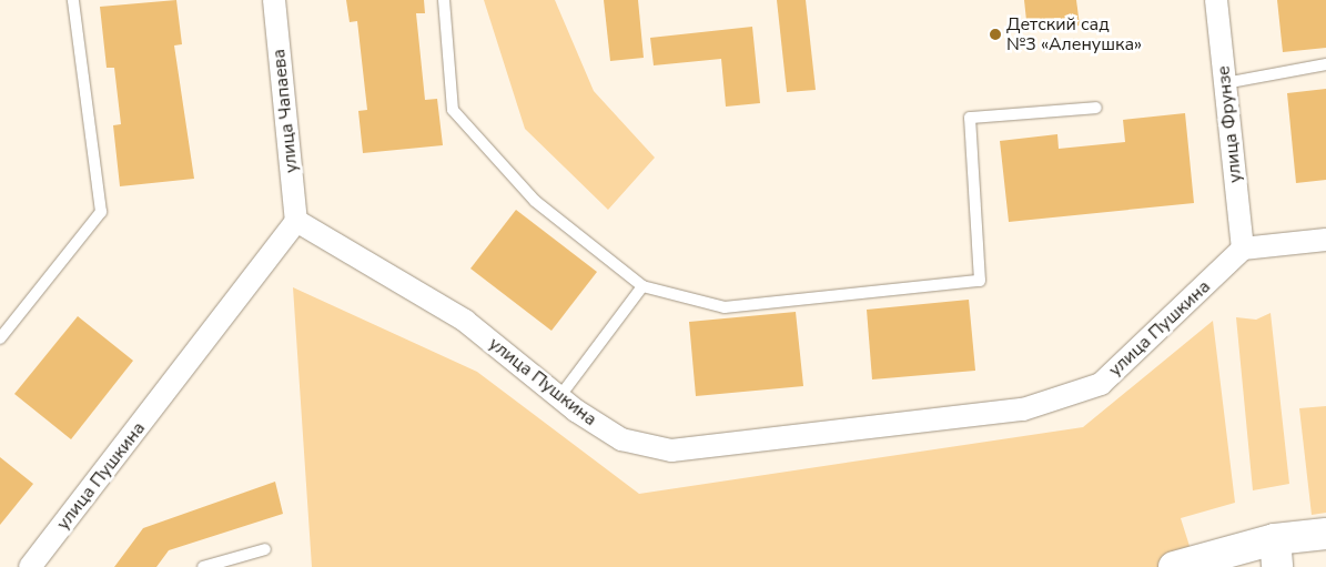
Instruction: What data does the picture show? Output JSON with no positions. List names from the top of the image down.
{
  "streets": {
    "street": ["улица Чапаева", "улица Фрунзе", "улица Пушкина"]
  },
  "crossings": [
    ["улица Чапаева", "улица Пушкина"],
    ["улица Фрунзе", "улица Пушкина"]
  ],
  "places": ["Детский сад №3 «Аленушка»"]
}
